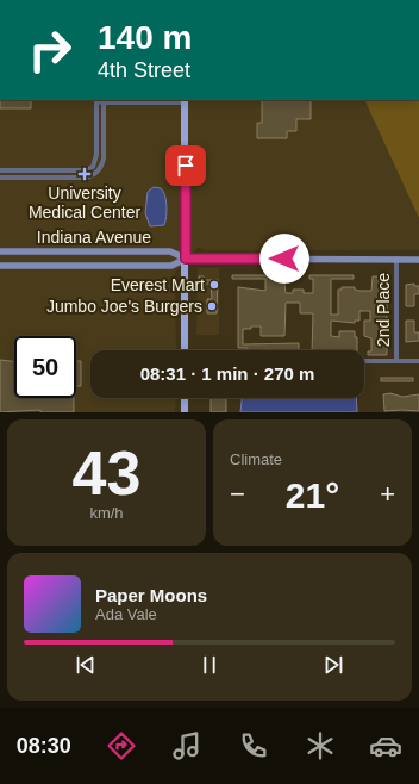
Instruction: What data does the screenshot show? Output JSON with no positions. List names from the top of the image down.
{
  "streets": {
    "street": ["Indiana Avenue", "2nd Place"]
  },
  "crossings": [
    ["Indiana Avenue", "2nd Place"]
  ],
  "places": {
    "health": ["University Medical Center"],
    "other": ["Everest Mart", "Jumbo Joe's Burgers"]
  },
  "page": {
    "turn": ["140 m", "4th Street"],
    "limit": "50",
    "trip": "08:31 · 1 min · 270 m",
    "tile": [
      ["43", "km/h"],
      "Climate"
    ],
    "heat": ["−", "21°", "+"],
    "song": ["Paper Moons", "Ada Vale"],
    "tabs": "08:30"
  }
}
